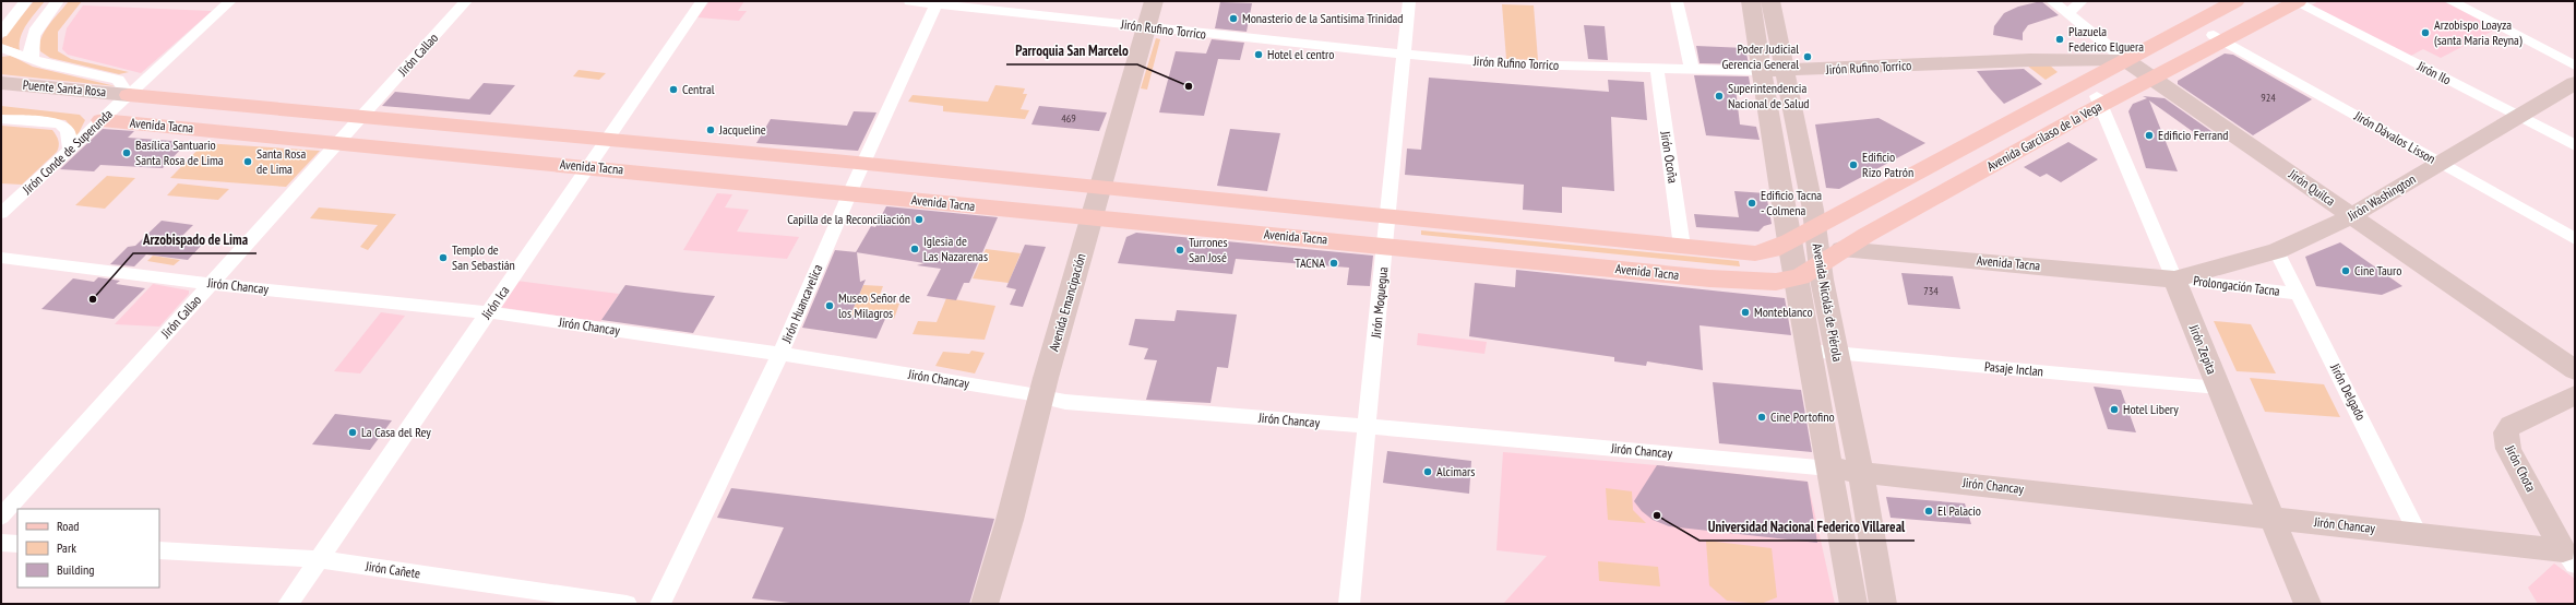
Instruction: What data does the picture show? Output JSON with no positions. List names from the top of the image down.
{
  "streets": {
    "main road": ["Avenida Tacna", "Avenida Garcilaso de la Vega"],
    "street": [
      "Jirón Rufino Torrico",
      "Jirón Callao",
      "Jirón Ilo",
      "Puente Santa Rosa",
      "Jirón Dávalos Lisson",
      "Jirón Conde de Superunda",
      "Jirón Ocoña",
      "Jirón Quilca",
      "Jirón Washington",
      "Jirón Chancay",
      "Prolongación Tacna",
      "Jirón Ica",
      "Avenida Emancipación",
      "Jirón Moquegua",
      "Avenida Nicolás de Piérola",
      "Jirón Huancavelica",
      "Jirón Zepita",
      "Pasaje Inclan",
      "Jirón Delgado",
      "Jirón Chota",
      "Jirón Cañete"
    ]
  },
  "crossings": [
    ["Jirón Rufino Torrico", "Jirón Ocoña"],
    ["Jirón Rufino Torrico", "Jirón Quilca"],
    ["Jirón Rufino Torrico", "Avenida Emancipación"],
    ["Jirón Rufino Torrico", "Jirón Moquegua"],
    ["Jirón Rufino Torrico", "Avenida Nicolás de Piérola"],
    ["Jirón Rufino Torrico", "Jirón Huancavelica"],
    ["Jirón Callao", "Avenida Tacna"],
    ["Jirón Callao", "Jirón Chancay"],
    ["Jirón Ilo", "Avenida Garcilaso de la Vega"],
    ["Jirón Ilo", "Jirón Washington"],
    ["Puente Santa Rosa", "Avenida Tacna"],
    ["Puente Santa Rosa", "Jirón Conde de Superunda"],
    ["Avenida Tacna", "Avenida Garcilaso de la Vega"],
    ["Avenida Tacna", "Jirón Conde de Superunda"],
    ["Avenida Tacna", "Jirón Ocoña"],
    ["Avenida Tacna", "Jirón Washington"],
    ["Avenida Tacna", "Prolongación Tacna"],
    ["Avenida Tacna", "Jirón Ica"],
    ["Avenida Tacna", "Avenida Emancipación"],
    ["Avenida Tacna", "Jirón Moquegua"],
    ["Avenida Tacna", "Avenida Nicolás de Piérola"],
    ["Avenida Tacna", "Jirón Huancavelica"],
    ["Avenida Tacna", "Jirón Zepita"],
    ["Avenida Garcilaso de la Vega", "Jirón Dávalos Lisson"],
    ["Avenida Garcilaso de la Vega", "Jirón Quilca"],
    ["Avenida Garcilaso de la Vega", "Avenida Nicolás de Piérola"],
    ["Avenida Garcilaso de la Vega", "Jirón Zepita"],
    ["Jirón Dávalos Lisson", "Jirón Washington"],
    ["Jirón Quilca", "Jirón Washington"],
    ["Jirón Washington", "Prolongación Tacna"],
    ["Jirón Washington", "Jirón Zepita"],
    ["Jirón Washington", "Jirón Delgado"],
    ["Jirón Chancay", "Jirón Ica"],
    ["Jirón Chancay", "Avenida Emancipación"],
    ["Jirón Chancay", "Jirón Moquegua"],
    ["Jirón Chancay", "Avenida Nicolás de Piérola"],
    ["Jirón Chancay", "Jirón Huancavelica"],
    ["Jirón Chancay", "Jirón Zepita"],
    ["Jirón Chancay", "Jirón Delgado"],
    ["Jirón Chancay", "Jirón Chota"],
    ["Prolongación Tacna", "Jirón Zepita"],
    ["Prolongación Tacna", "Jirón Delgado"],
    ["Jirón Ica", "Jirón Cañete"],
    ["Avenida Nicolás de Piérola", "Pasaje Inclan"],
    ["Jirón Zepita", "Pasaje Inclan"]
  ],
  "places": [
    "Monasterio de la Santísima Trinidad",
    "Arzobispo Loayza (santa Maria Reyna)",
    "Plazuela Federico Elguera",
    "Hotel el centro",
    "Poder Judicial Gerencia General",
    "Parroquia San Marcelo",
    "Central",
    "Superintendencia Nacional de Salud",
    "Jacqueline",
    "Edificio Ferrand",
    "Basílica Santuario Santa Rosa de Lima",
    "Santa Rosa de Lima",
    "Edificio Rizo Patrón",
    "Edificio Tacna - Colmena",
    "Capilla de la Reconciliación",
    "Iglesia de Las Nazarenas",
    "Turrones San José",
    "Templo de San Sebastián",
    "TACNA",
    "Cine Tauro",
    "Arzobispado de Lima",
    "Museo Señor de los Milagros",
    "Monteblanco",
    "Hotel Libery",
    "Cine Portofino",
    "La Casa del Rey",
    "Alcimars",
    "El Palacio",
    "Universidad Nacional Federico Villareal"
  ],
  "house_numbers": ["924", "469", "734"],
  "legend": ["Road", "Park", "Building"]
}
